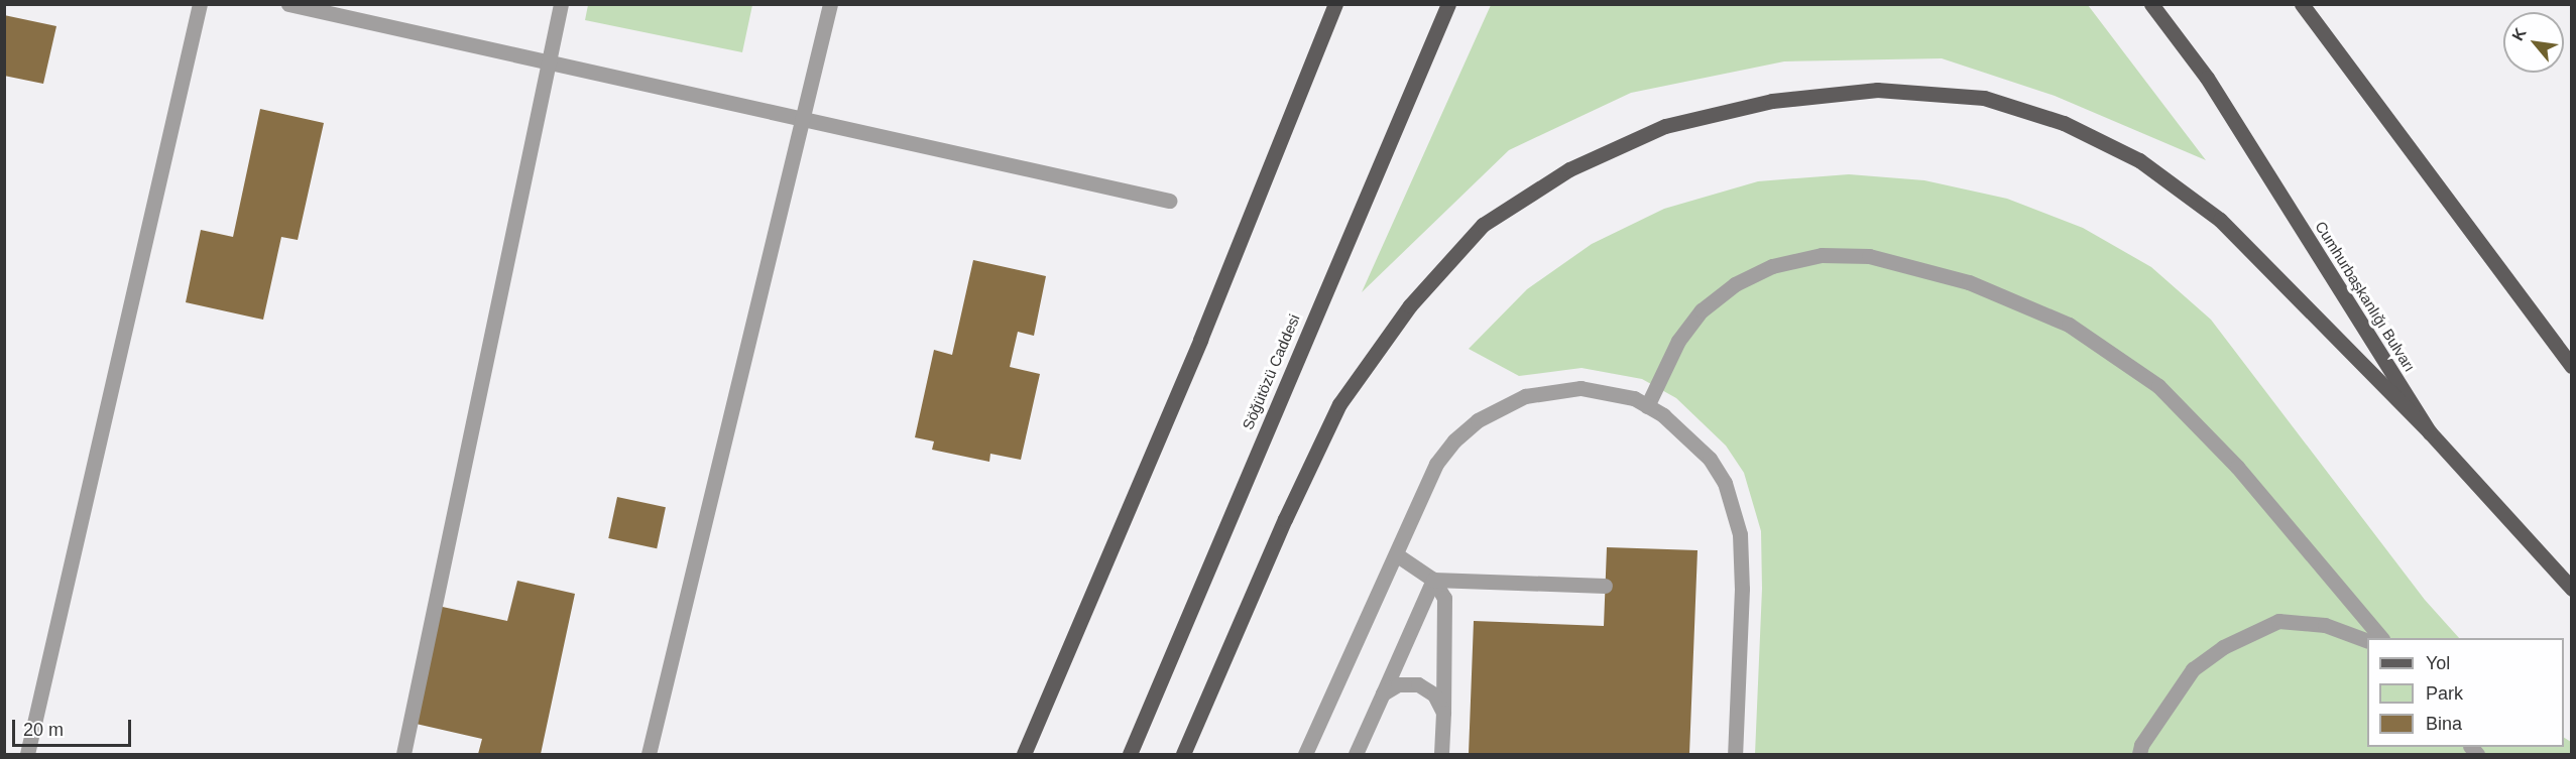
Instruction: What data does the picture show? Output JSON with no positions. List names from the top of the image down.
{
  "streets": {
    "main road": ["Cumhurbaşkanlığı Bulvarı", "Söğütözü Caddesi"]
  },
  "legend": ["Yol", "Park", "Bina"],
  "scale_bar": "20 m",
  "north": "top left"
}
